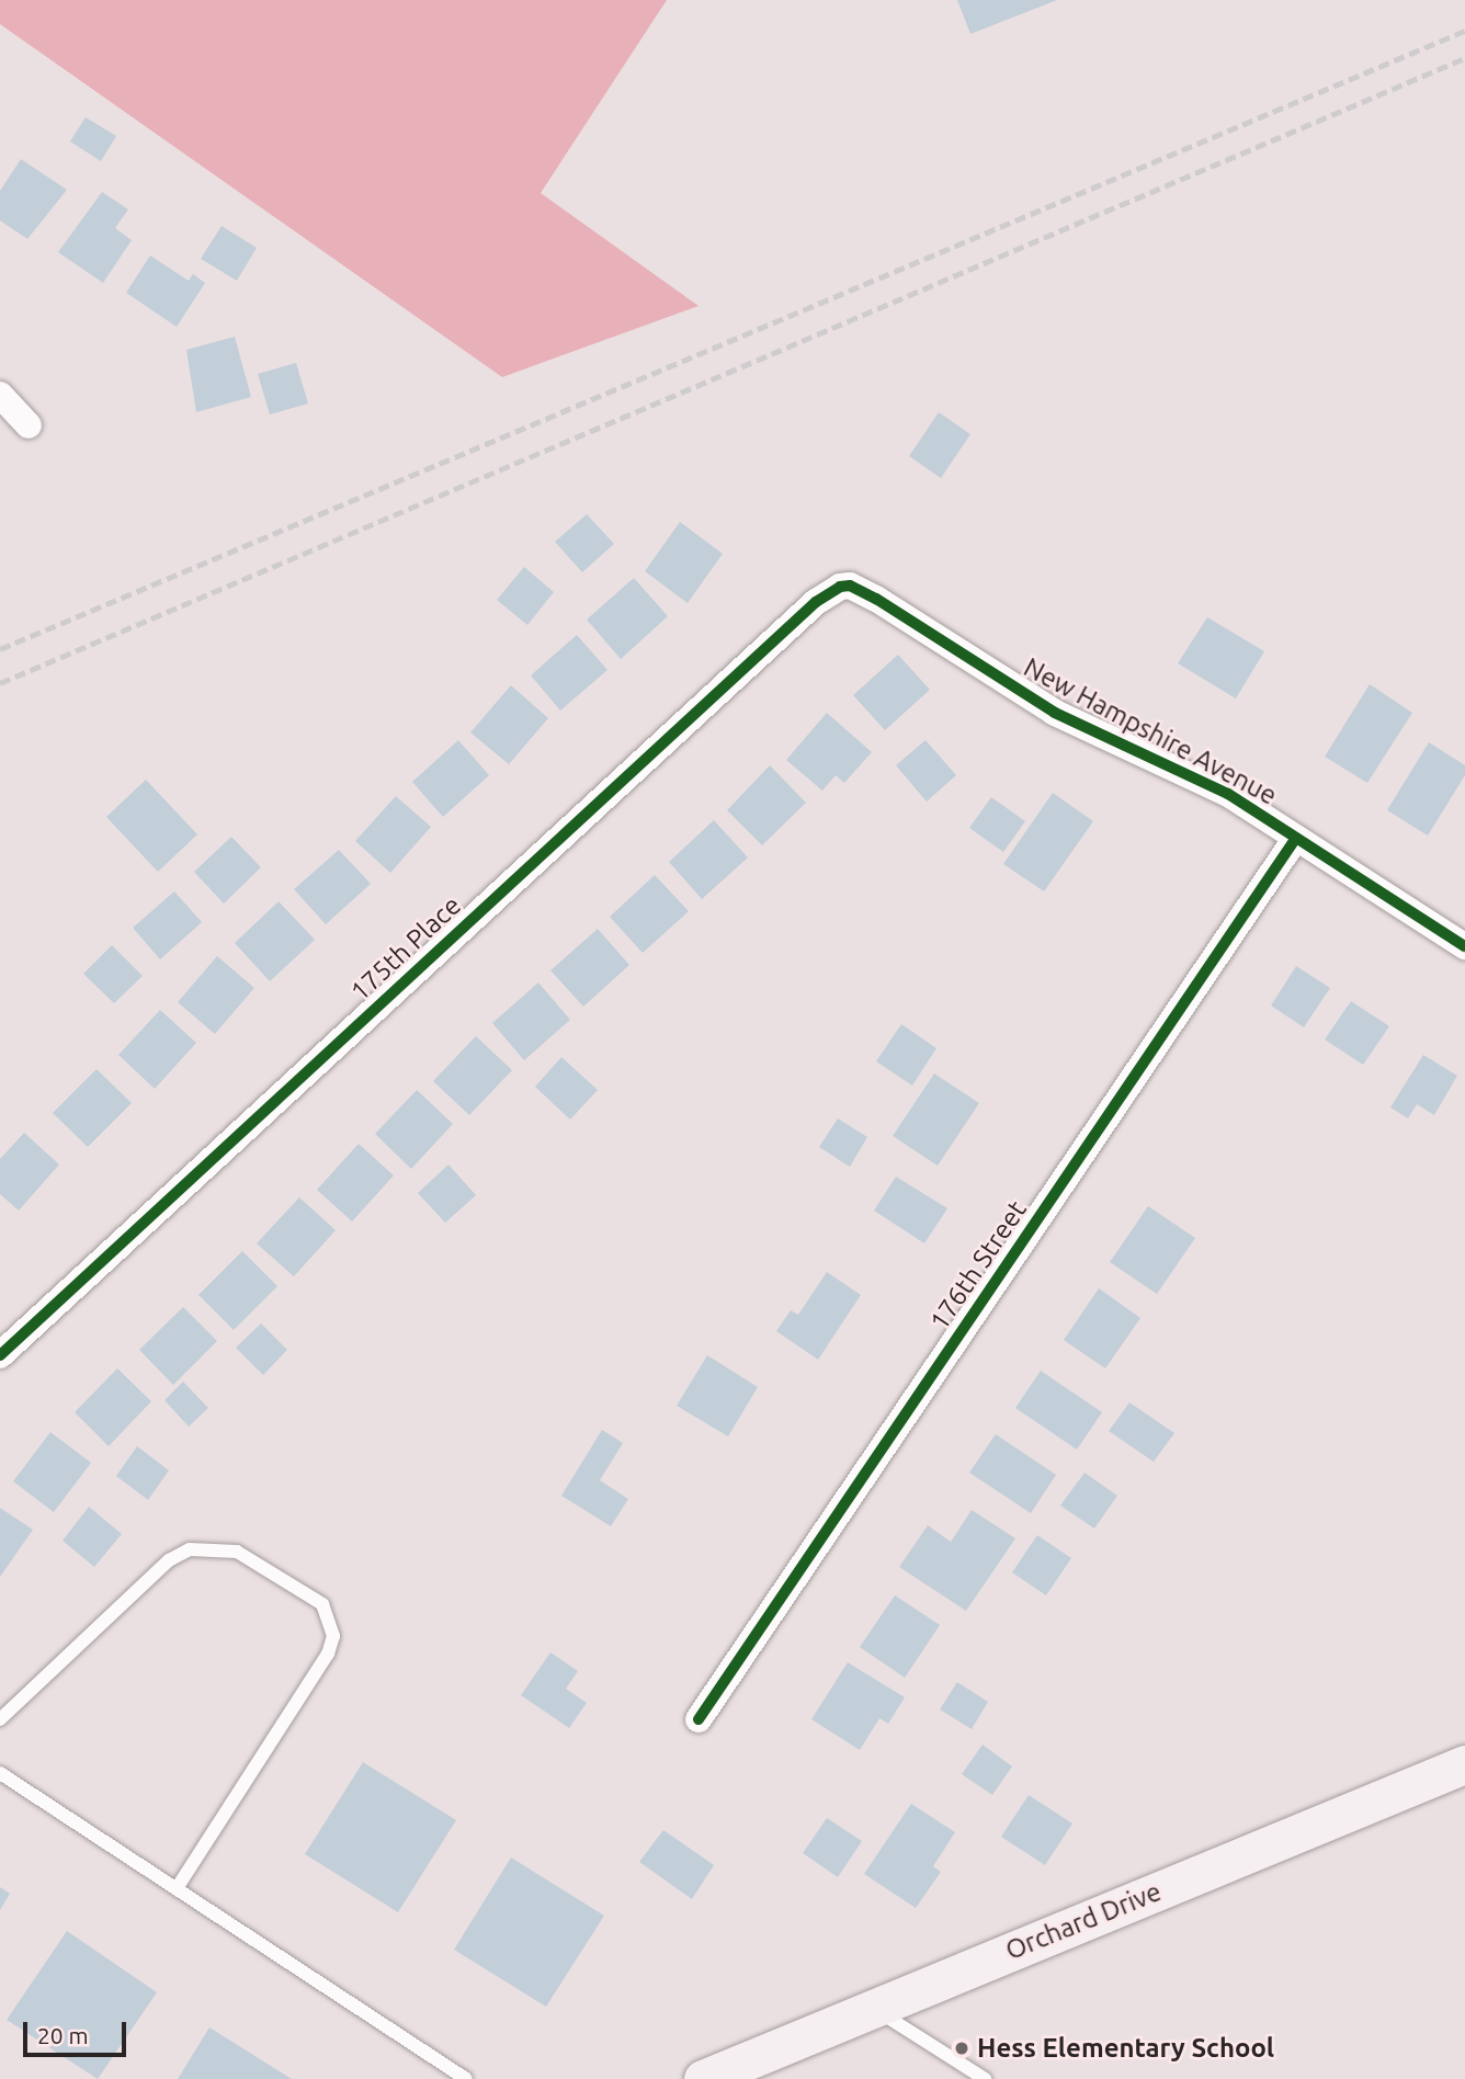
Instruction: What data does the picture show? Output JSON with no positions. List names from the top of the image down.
{
  "streets": {
    "street": [
      "New Hampshire Avenue",
      "175th Place",
      "176th Street",
      "Orchard Drive"
    ]
  },
  "crossings": [
    ["New Hampshire Avenue", "175th Place"],
    ["New Hampshire Avenue", "176th Street"]
  ],
  "places": ["Hess Elementary School"],
  "scale_bar": "20 m"
}
